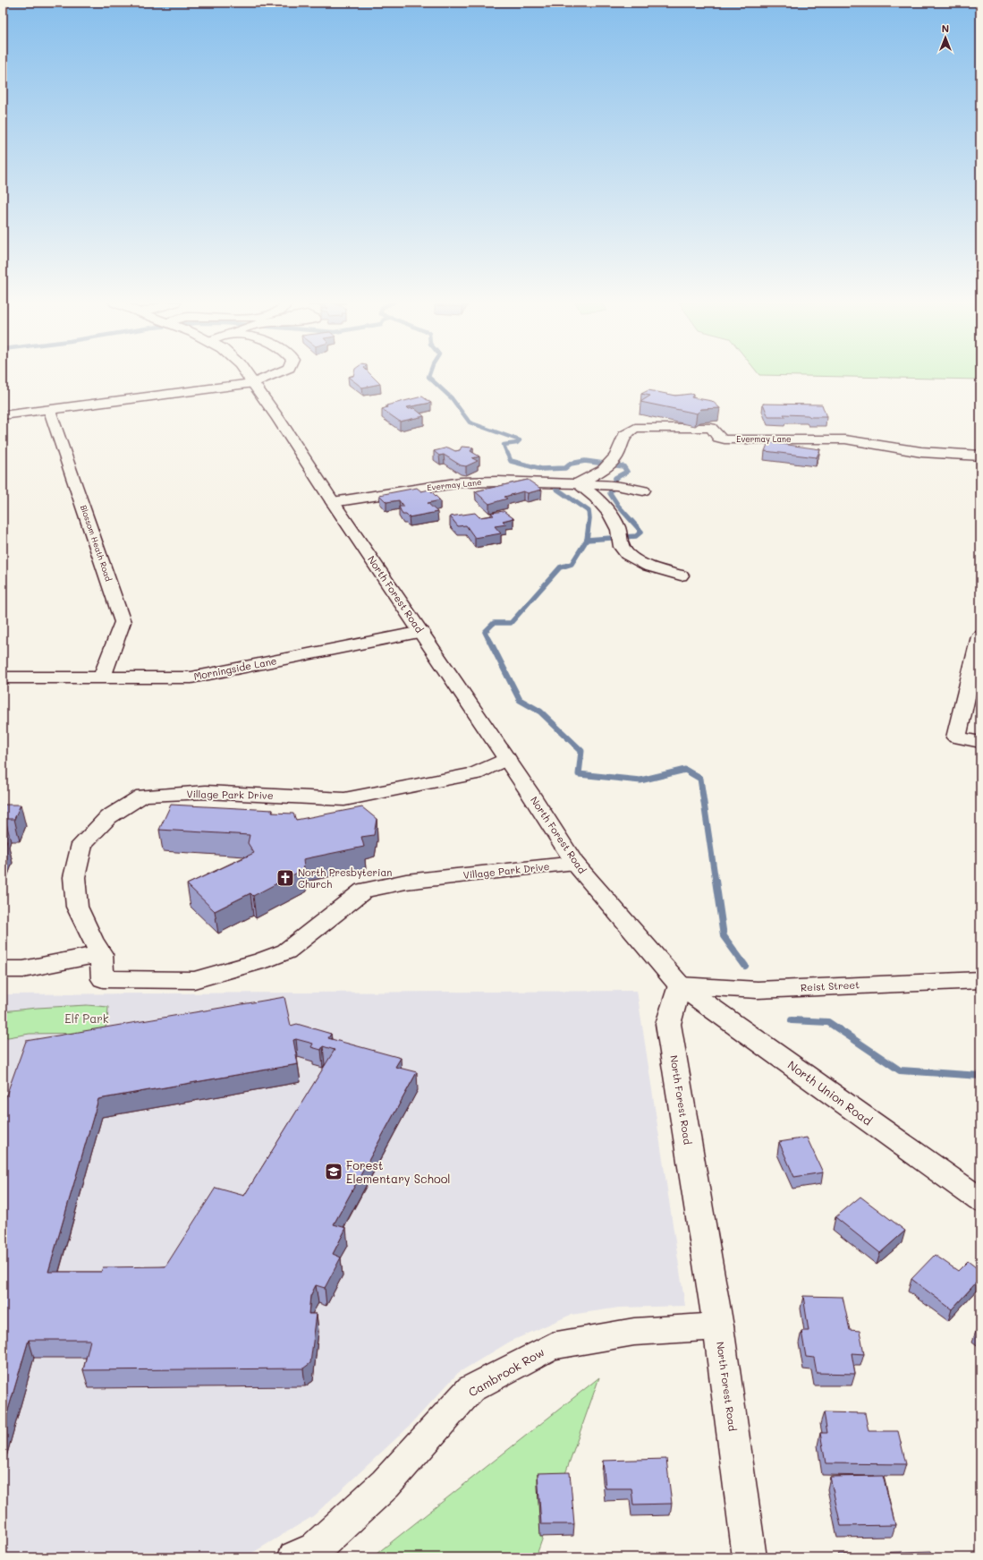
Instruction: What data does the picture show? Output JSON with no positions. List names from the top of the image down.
{
  "streets": {
    "street": [
      "Evermay Lane",
      "Blossom Heath Road",
      "North Forest Road",
      "Morningside Lane",
      "Village Park Drive",
      "Reist Street",
      "North Union Road",
      "Cambrook Row"
    ]
  },
  "crossings": [
    ["Evermay Lane", "North Forest Road"],
    ["Blossom Heath Road", "Morningside Lane"],
    ["North Forest Road", "Morningside Lane"],
    ["North Forest Road", "Village Park Drive"],
    ["North Forest Road", "Reist Street"],
    ["North Forest Road", "North Union Road"],
    ["North Forest Road", "Cambrook Row"],
    ["Reist Street", "North Union Road"]
  ],
  "parks": ["Elf Park"],
  "places": {
    "church": ["North Presbyterian Church"],
    "school or university": ["Forest Elementary School"]
  },
  "north": "top"
}
